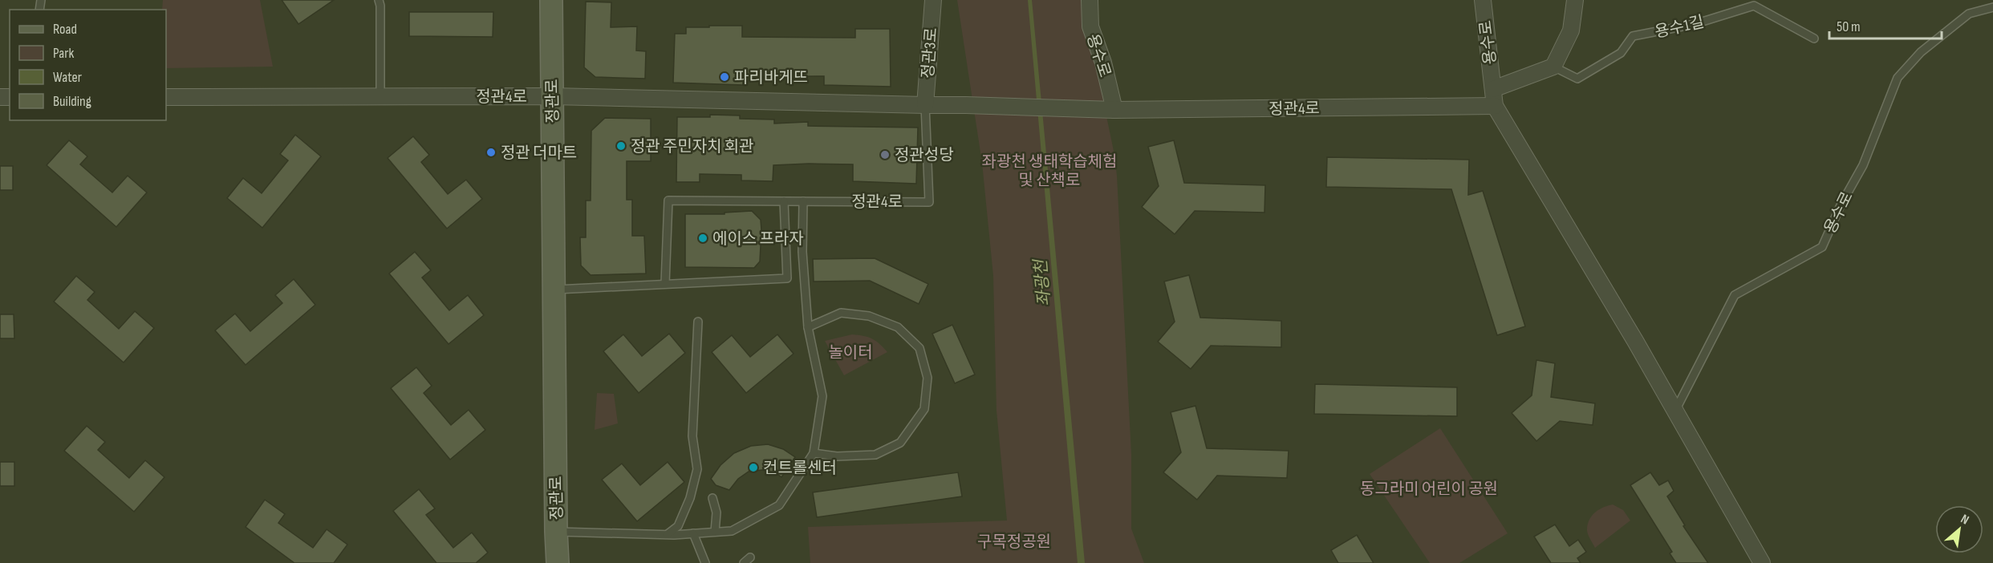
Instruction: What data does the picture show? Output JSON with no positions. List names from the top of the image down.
{
  "streets": {
    "street": [
      "용수로",
      "정관3로",
      "정관4로",
      "정관로"
    ],
    "lane": ["용수1길"]
  },
  "crossings": [
    ["용수로", "정관4로"],
    ["정관3로", "정관4로"],
    ["정관4로", "정관로"]
  ],
  "water": ["좌광천"],
  "parks": [
    "좌광천 생태학습체험 및 산책로",
    "놀이터",
    "동그라미 어린이 공원",
    "구목정공원"
  ],
  "places": [
    "파리바게뜨",
    "정관 주민자치 회관",
    "정관 더마트",
    "정관성당",
    "에이스 프라자",
    "컨트롤센터"
  ],
  "legend": [
    "Road",
    "Park",
    "Water",
    "Building"
  ],
  "scale_bar": "50 m",
  "north": "top right"
}
